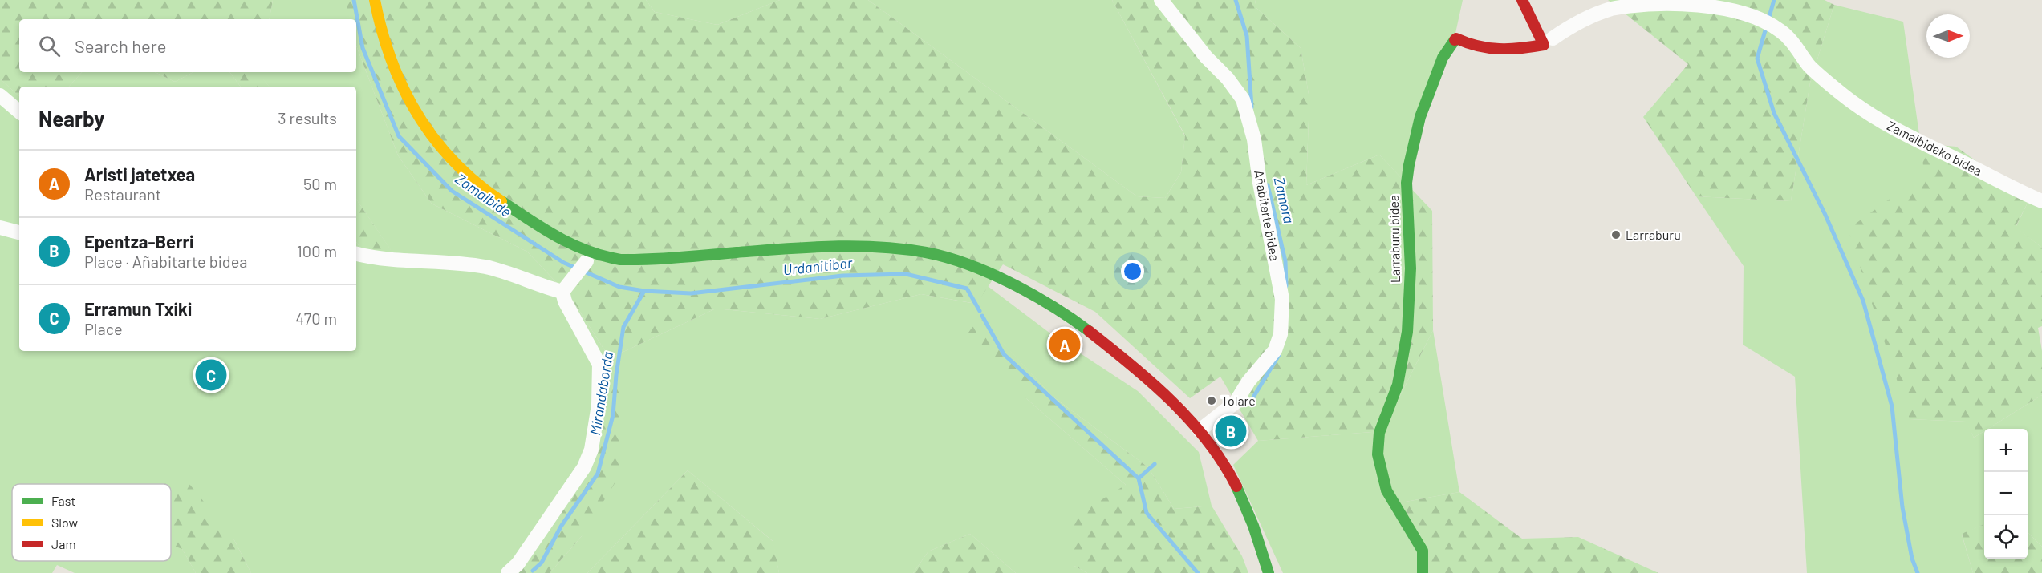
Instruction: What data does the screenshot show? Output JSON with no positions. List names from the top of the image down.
{
  "streets": {
    "main road": ["Larraburu bidea"],
    "street": ["Zamalbideko bidea", "Añabitarte bidea"]
  },
  "water": [
    "Zamalbide",
    "Zamora",
    "Urdanitibar",
    "Mirandaborda"
  ],
  "places": ["Larraburu", "Tolare"],
  "legend": ["Fast", "Slow", "Jam"],
  "north": "right",
  "page": {
    "search": "Search here",
    "heading": ["Nearby", "3 results"],
    "list": [
      {
        "mark": "A",
        "name": "Aristi jatetxea",
        "note": "Restaurant",
        "value": "50 m"
      },
      {
        "mark": "B",
        "name": "Epentza-Berri",
        "note": "Place · Añabitarte bidea",
        "value": "100 m"
      },
      {
        "mark": "C",
        "name": "Erramun Txiki",
        "note": "Place",
        "value": "470 m"
      }
    ],
    "pins": ["A", "C", "B"],
    "map_buttons": ["+", "−"]
  }
}
